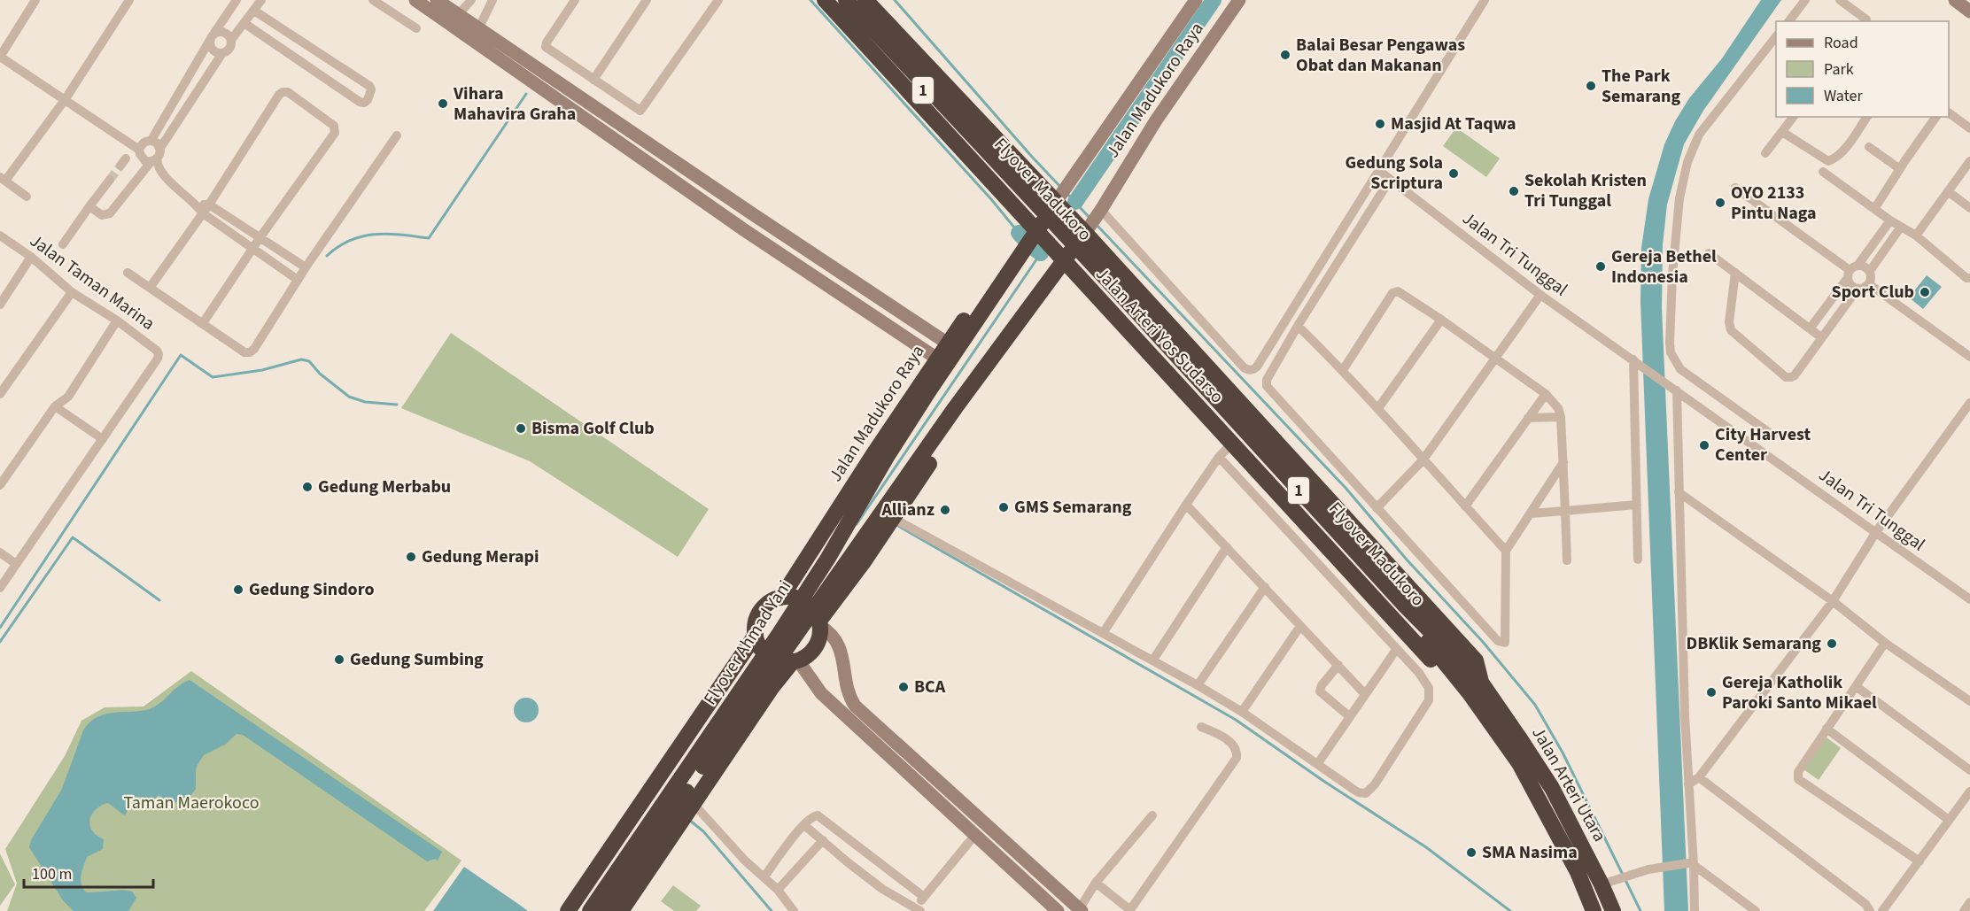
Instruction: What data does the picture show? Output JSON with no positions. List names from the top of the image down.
{
  "streets": {
    "highway": [
      "1",
      "Jalan Madukoro Raya",
      "Flyover Madukoro",
      "Jalan Arteri Yos Sudarso",
      "Flyover Ahmad Yani",
      "Jalan Arteri Utara"
    ],
    "street": ["Jalan Tri Tunggal", "Jalan Taman Marina"]
  },
  "crossings": [
    ["Jalan Madukoro Raya", "Jalan Arteri Yos Sudarso"],
    ["Jalan Madukoro Raya", "Flyover Ahmad Yani"],
    ["Flyover Madukoro", "Jalan Arteri Yos Sudarso"],
    ["Flyover Madukoro", "Jalan Arteri Utara"],
    ["Jalan Arteri Yos Sudarso", "Jalan Arteri Utara"]
  ],
  "parks": ["Taman Maerokoco"],
  "places": [
    "Balai Besar Pengawas Obat dan Makanan",
    "The Park Semarang",
    "Vihara Mahavira Graha",
    "Masjid At Taqwa",
    "Gedung Sola Scriptura",
    "Sekolah Kristen Tri Tunggal",
    "OYO 2133 Pintu Naga",
    "Gereja Bethel Indonesia",
    "Sport Club",
    "Bisma Golf Club",
    "City Harvest Center",
    "Gedung Merbabu",
    "GMS Semarang",
    "Allianz",
    "Gedung Merapi",
    "Gedung Sindoro",
    "DBKlik Semarang",
    "Gedung Sumbing",
    "BCA",
    "Gereja Katholik Paroki Santo Mikael",
    "SMA Nasima"
  ],
  "legend": ["Road", "Park", "Water"],
  "scale_bar": "100 m"
}
